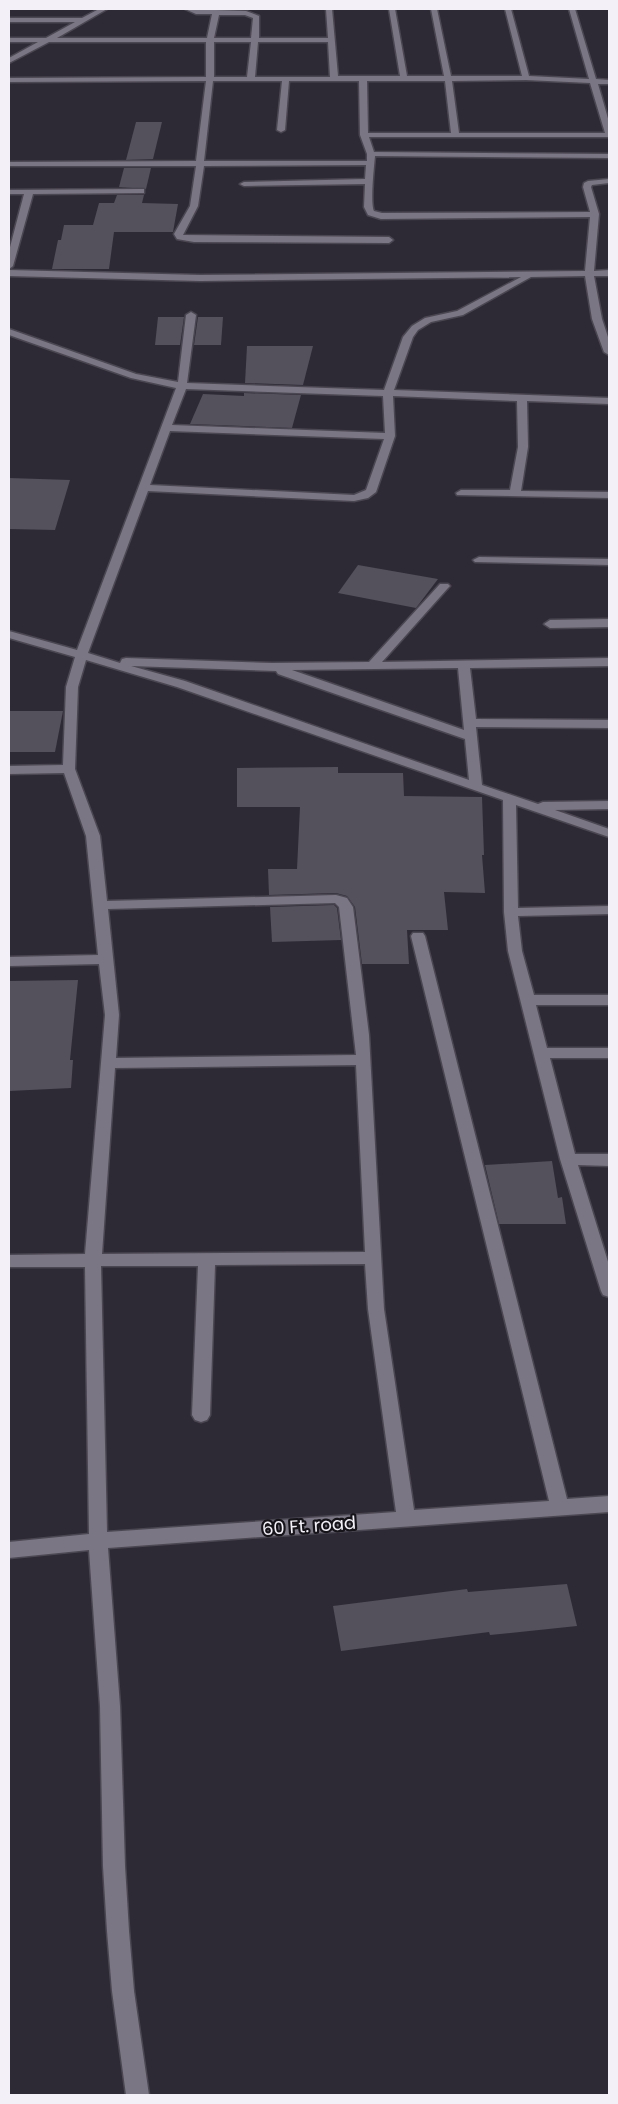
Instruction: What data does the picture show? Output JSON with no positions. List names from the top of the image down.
{
  "streets": {
    "street": ["60 Ft. road"]
  }
}
